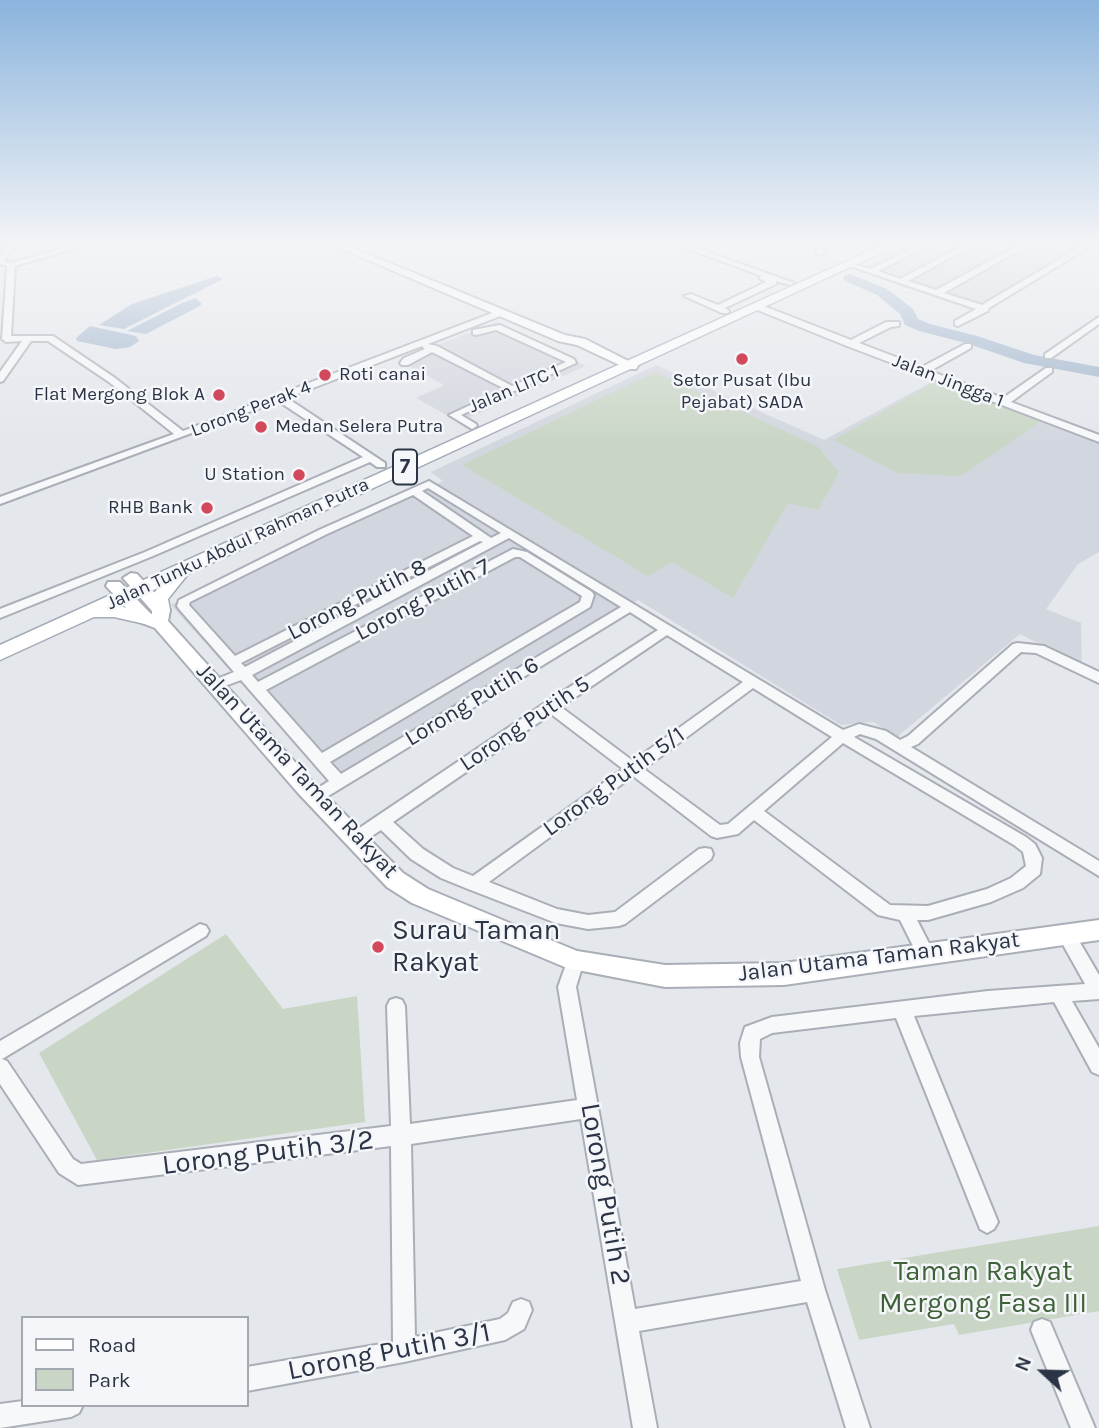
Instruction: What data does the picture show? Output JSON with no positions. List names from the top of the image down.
{
  "streets": {
    "main road": ["7", "Jalan Tunku Abdul Rahman Putra"],
    "street": [
      "Jalan Jingga 1",
      "Jalan LITC 1",
      "Lorong Perak 4",
      "Lorong Putih 8",
      "Lorong Putih 7",
      "Lorong Putih 6",
      "Lorong Putih 5",
      "Jalan Utama Taman Rakyat",
      "Lorong Putih 5/1",
      "Lorong Putih 3/2",
      "Lorong Putih 2",
      "Lorong Putih 3/1"
    ]
  },
  "crossings": [
    ["Jalan LITC 1", "Jalan Tunku Abdul Rahman Putra"],
    ["Jalan Tunku Abdul Rahman Putra", "Jalan Utama Taman Rakyat"],
    ["Lorong Putih 7", "Lorong Putih 6"],
    ["Lorong Putih 6", "Jalan Utama Taman Rakyat"],
    ["Lorong Putih 5", "Jalan Utama Taman Rakyat"],
    ["Jalan Utama Taman Rakyat", "Lorong Putih 2"],
    ["Lorong Putih 3/2", "Lorong Putih 2"]
  ],
  "parks": ["Taman Rakyat Mergong Fasa III"],
  "places": [
    "Setor Pusat (Ibu Pejabat) SADA",
    "Roti canai",
    "Flat Mergong Blok A",
    "Medan Selera Putra",
    "U Station",
    "RHB Bank",
    "Surau Taman Rakyat"
  ],
  "legend": ["Road", "Park"],
  "north": "left"
}
